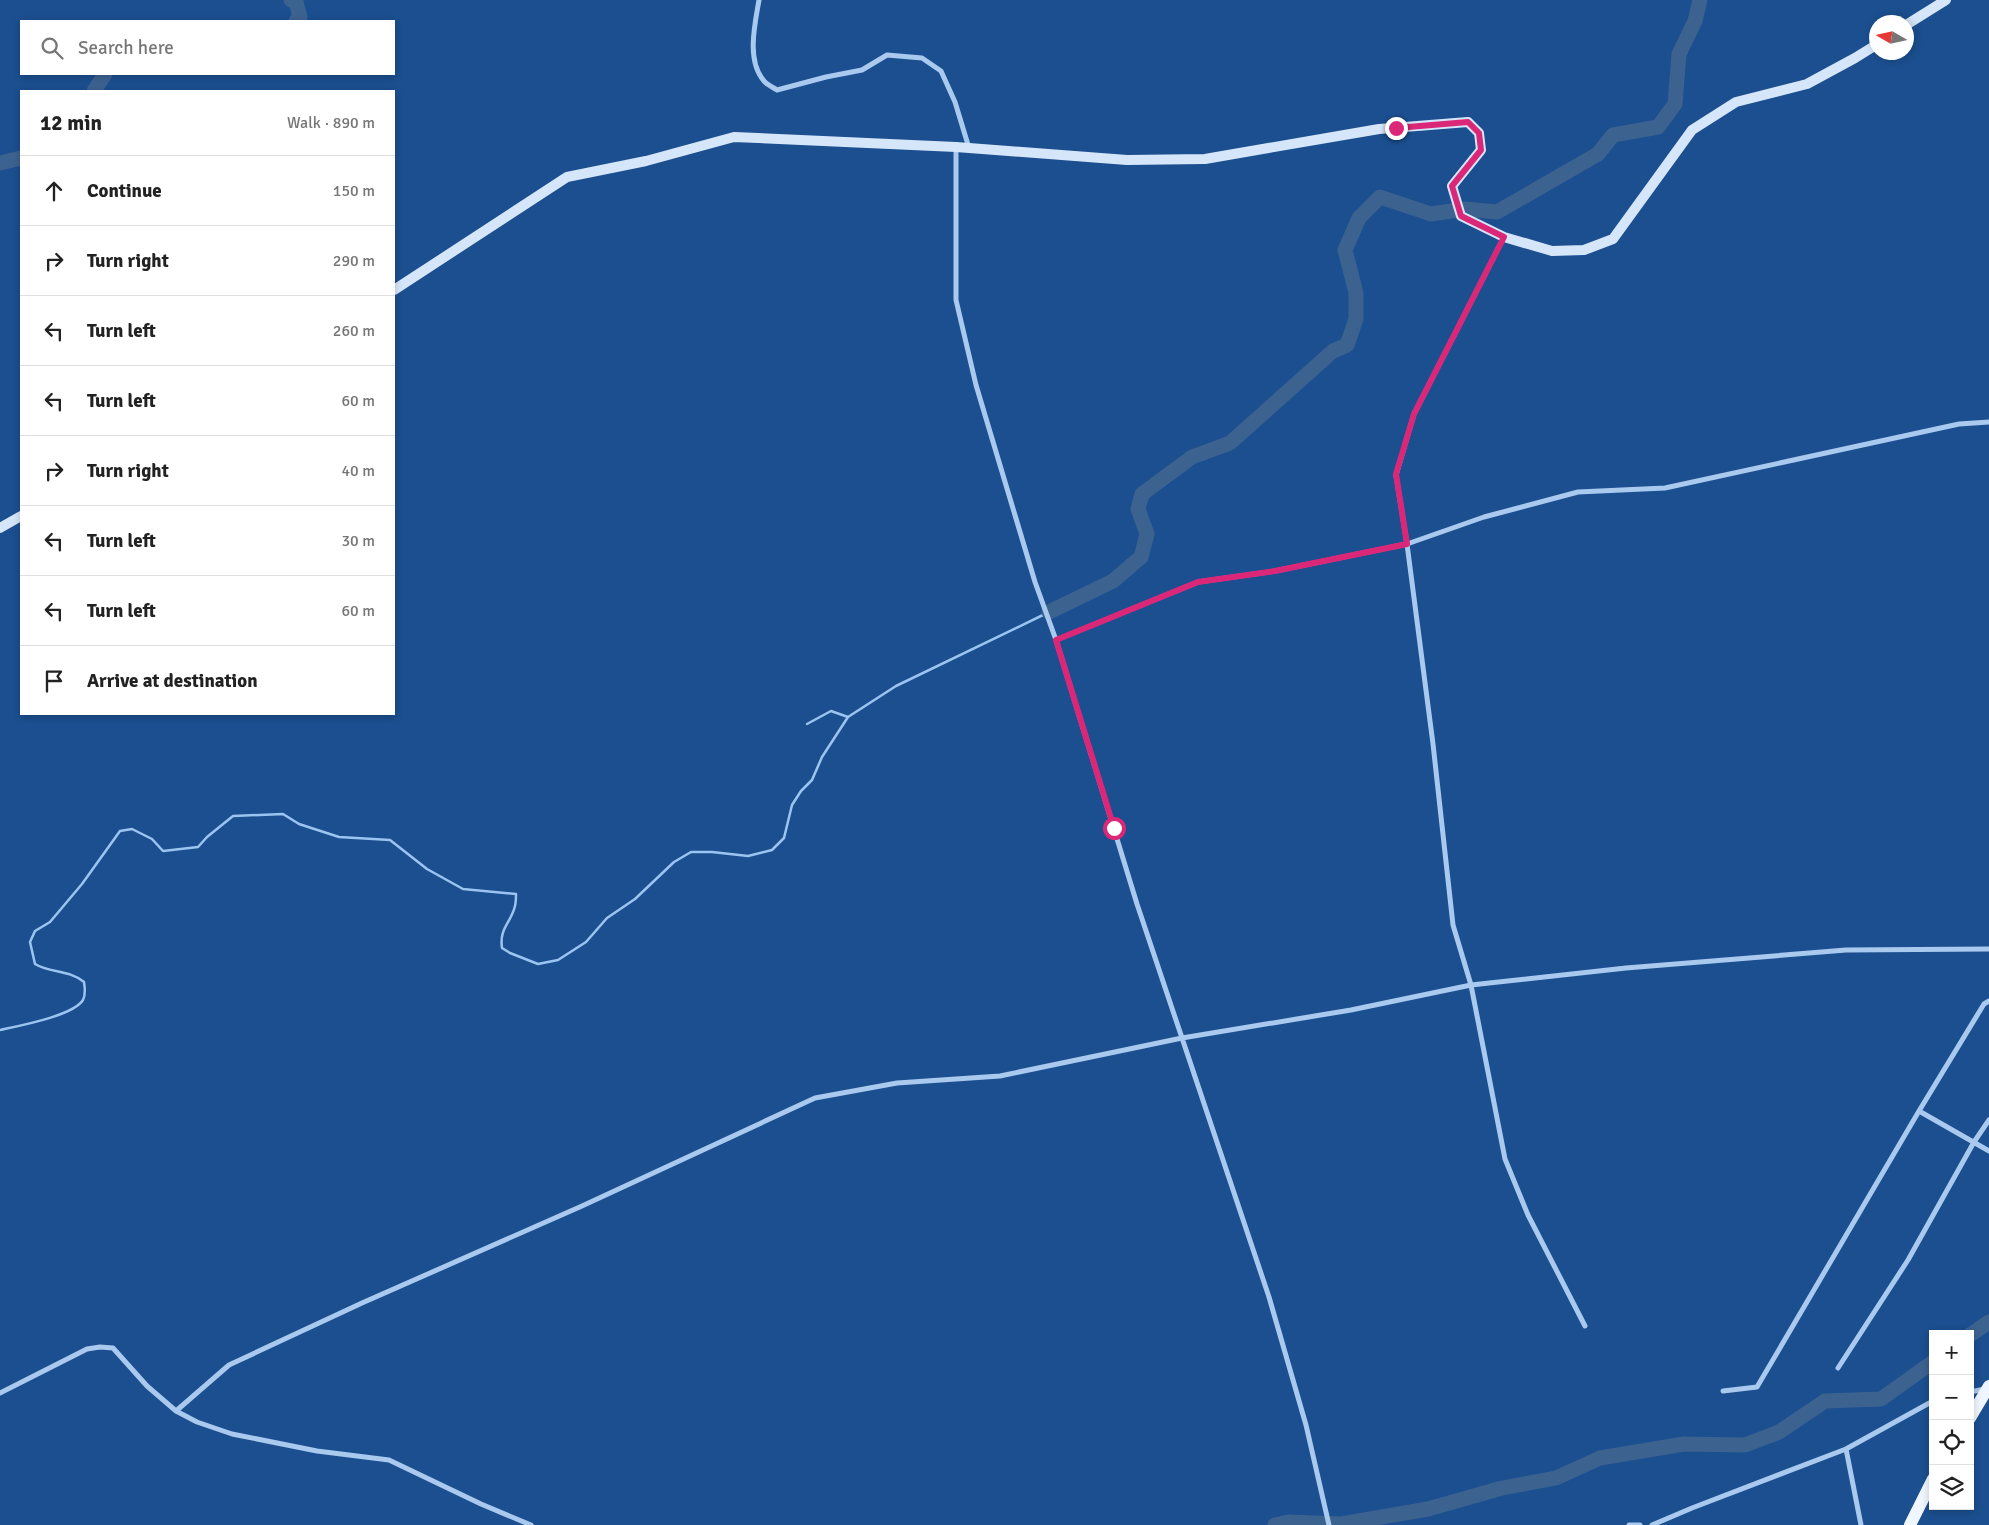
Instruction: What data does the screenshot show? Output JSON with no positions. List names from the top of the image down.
{
  "north": "left",
  "page": {
    "search": "Search here",
    "heading": ["12 min", "Walk · 890 m"],
    "list": [
      ["Continue", "150 m"],
      ["Turn right", "290 m"],
      ["Turn left", "260 m"],
      ["Turn left", "60 m"],
      ["Turn right", "40 m"],
      ["Turn left", "30 m"],
      ["Turn left", "60 m"],
      "Arrive at destination"
    ],
    "map_buttons": ["+", "−"]
  }
}
